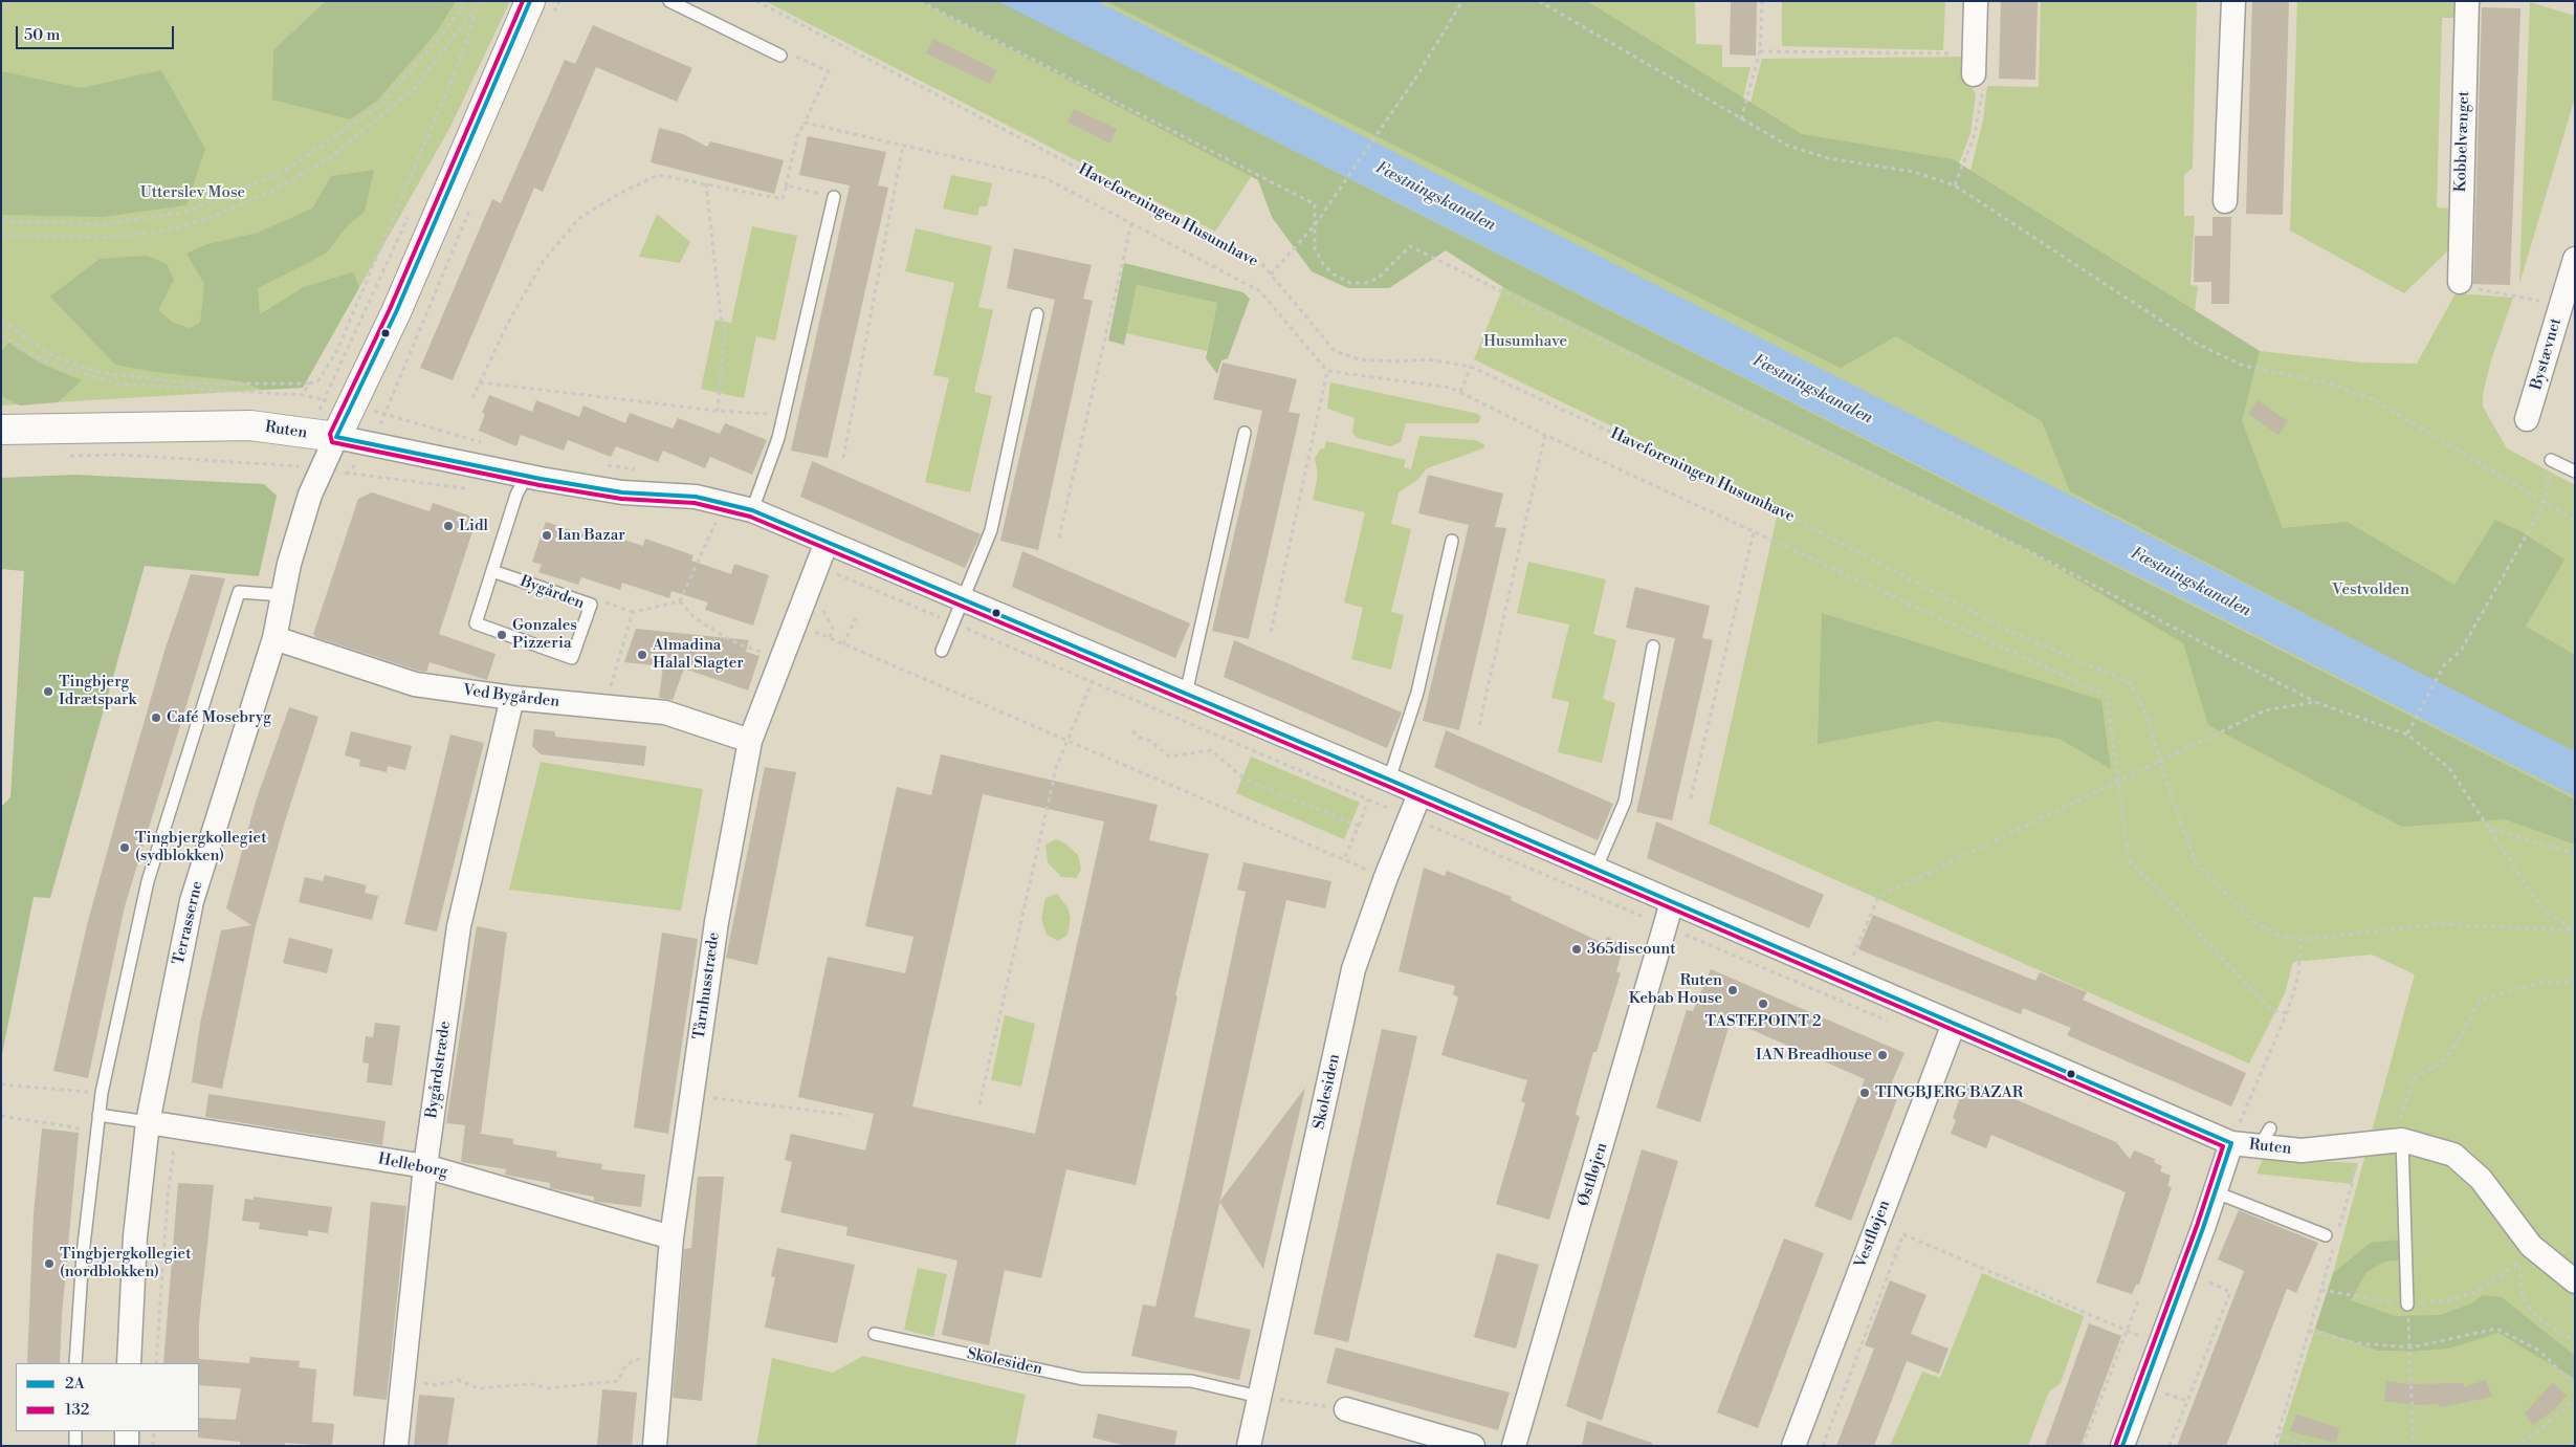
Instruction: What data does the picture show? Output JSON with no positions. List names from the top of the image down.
{
  "streets": {
    "street": [
      "Kobbelvænget",
      "Bystævnet",
      "Ruten",
      "Ved Bygården",
      "Terrasserne",
      "Tårnhusstræde",
      "Bygårdstræde",
      "Skolesiden",
      "Helleborg",
      "Østfløjen",
      "Vestfløjen"
    ],
    "lane": ["Bygården"],
    "path": ["Haveforeningen Husumhave"]
  },
  "crossings": [
    ["Ruten", "Bygården"],
    ["Ruten", "Terrasserne"],
    ["Ruten", "Tårnhusstræde"],
    ["Ruten", "Skolesiden"],
    ["Ruten", "Østfløjen"],
    ["Ruten", "Vestfløjen"],
    ["Ved Bygården", "Terrasserne"],
    ["Ved Bygården", "Tårnhusstræde"],
    ["Ved Bygården", "Bygårdstræde"],
    ["Terrasserne", "Helleborg"],
    ["Tårnhusstræde", "Helleborg"],
    ["Bygårdstræde", "Helleborg"]
  ],
  "water": ["Fæstningskanalen"],
  "parks": ["Utterslev Mose", "Husumhave", "Vestvolden"],
  "places": [
    "Lidl",
    "Ian Bazar",
    "Gonzales Pizzeria",
    "Almadina Halal Slagter",
    "Tingbjerg Idrætspark",
    "Café Mosebryg",
    "Tingbjergkollegiet (sydblokken)",
    "365discount",
    "Ruten Kebab House",
    "TASTEPOINT 2",
    "IAN Breadhouse",
    "TINGBJERG BAZAR",
    "Tingbjergkollegiet (nordblokken)"
  ],
  "lines": ["transit line 2A", "transit line 132"],
  "legend": ["2A", "132"],
  "scale_bar": "50 m"
}
